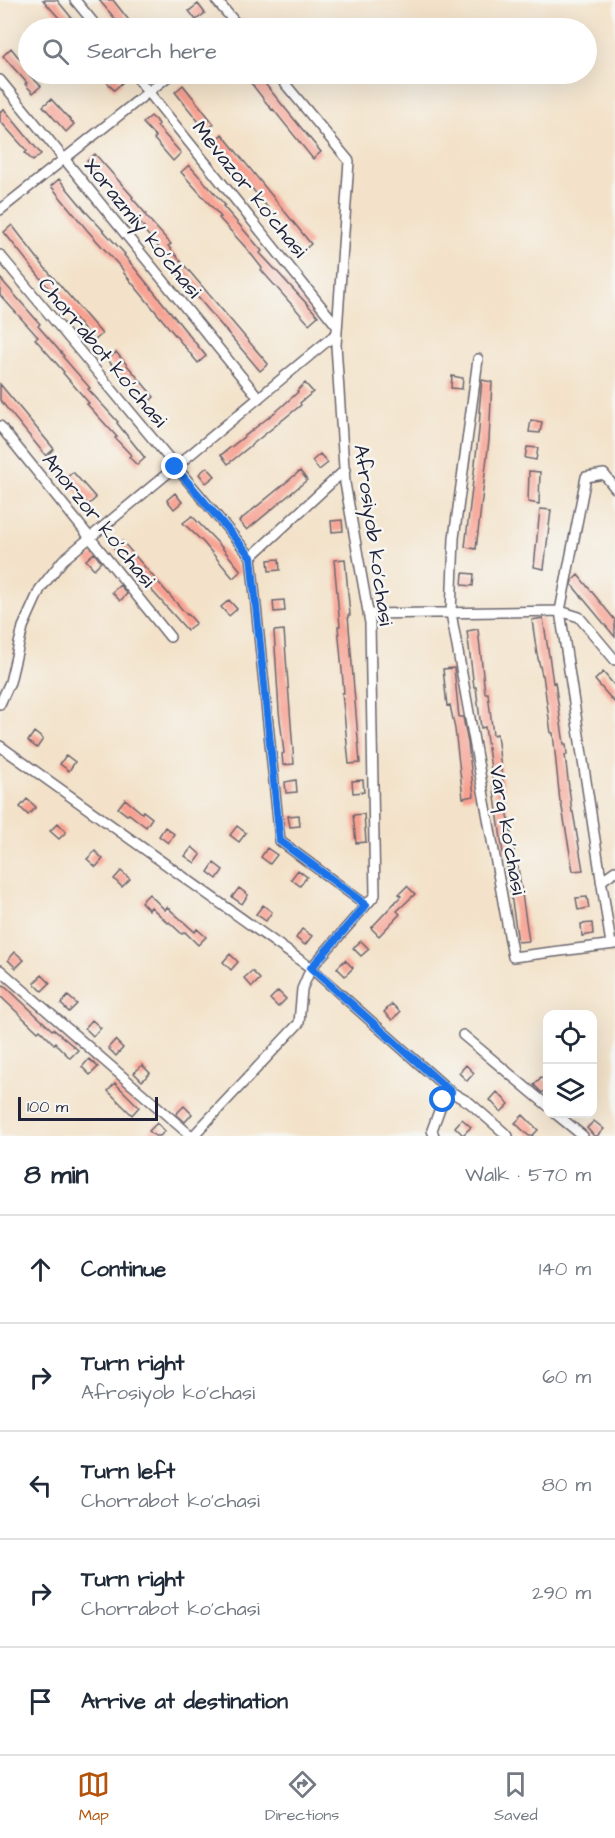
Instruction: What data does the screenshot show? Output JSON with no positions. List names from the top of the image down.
{
  "streets": {
    "street": [
      "Mevazor ko'chasi",
      "Xorazmiy ko'chasi",
      "Chorrabot ko'chasi",
      "Anorzor ko'chasi",
      "Afrosiyob ko'chasi",
      "Varq ko'chasi"
    ]
  },
  "crossings": [
    ["Mevazor ko'chasi", "Afrosiyob ko'chasi"]
  ],
  "scale_bar": "100 m",
  "page": {
    "search": "Search here",
    "scale": "100 m",
    "heading": ["8 min", "Walk · 570 m"],
    "list": [
      ["Continue", "140 m"],
      ["Turn right", "Afrosiyob ko'chasi", "60 m"],
      ["Turn left", "Chorrabot ko'chasi", "80 m"],
      ["Turn right", "Chorrabot ko'chasi", "290 m"],
      "Arrive at destination"
    ],
    "nav": ["Map", "Directions", "Saved"]
  }
}
